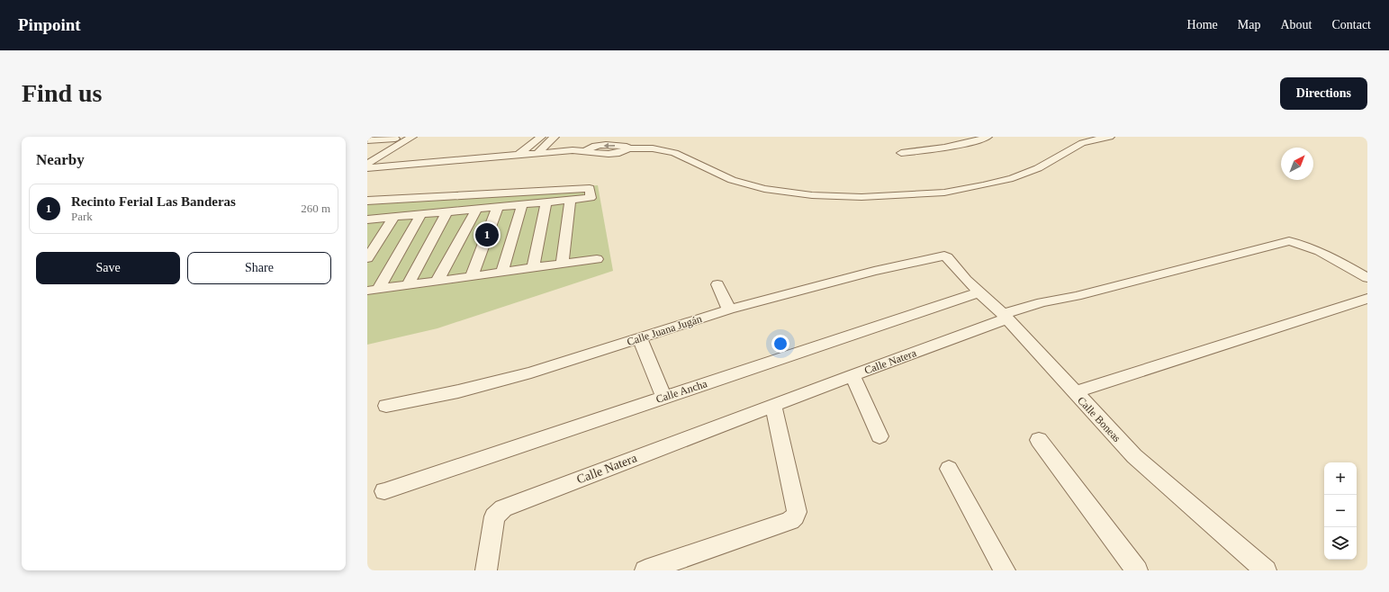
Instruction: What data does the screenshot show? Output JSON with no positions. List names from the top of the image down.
{
  "streets": {
    "street": [
      "Calle Juana Jugán",
      "Calle Natera",
      "Calle Ancha",
      "Calle Boneas"
    ]
  },
  "crossings": [
    ["Calle Juana Jugán", "Calle Boneas"],
    ["Calle Natera", "Calle Boneas"],
    ["Calle Ancha", "Calle Boneas"]
  ],
  "north": "top right",
  "page": {
    "header": "Pinpoint",
    "nav": [
      "Home",
      "Map",
      "About",
      "Contact"
    ],
    "buttons": [
      "Directions",
      ["Save", "Share"]
    ],
    "title": "Find us",
    "heading": "Nearby",
    "list": [
      {
        "mark": "1",
        "name": "Recinto Ferial Las Banderas",
        "note": "Park",
        "value": "260 m"
      }
    ],
    "pins": "1",
    "map_buttons": ["+", "−"]
  }
}
